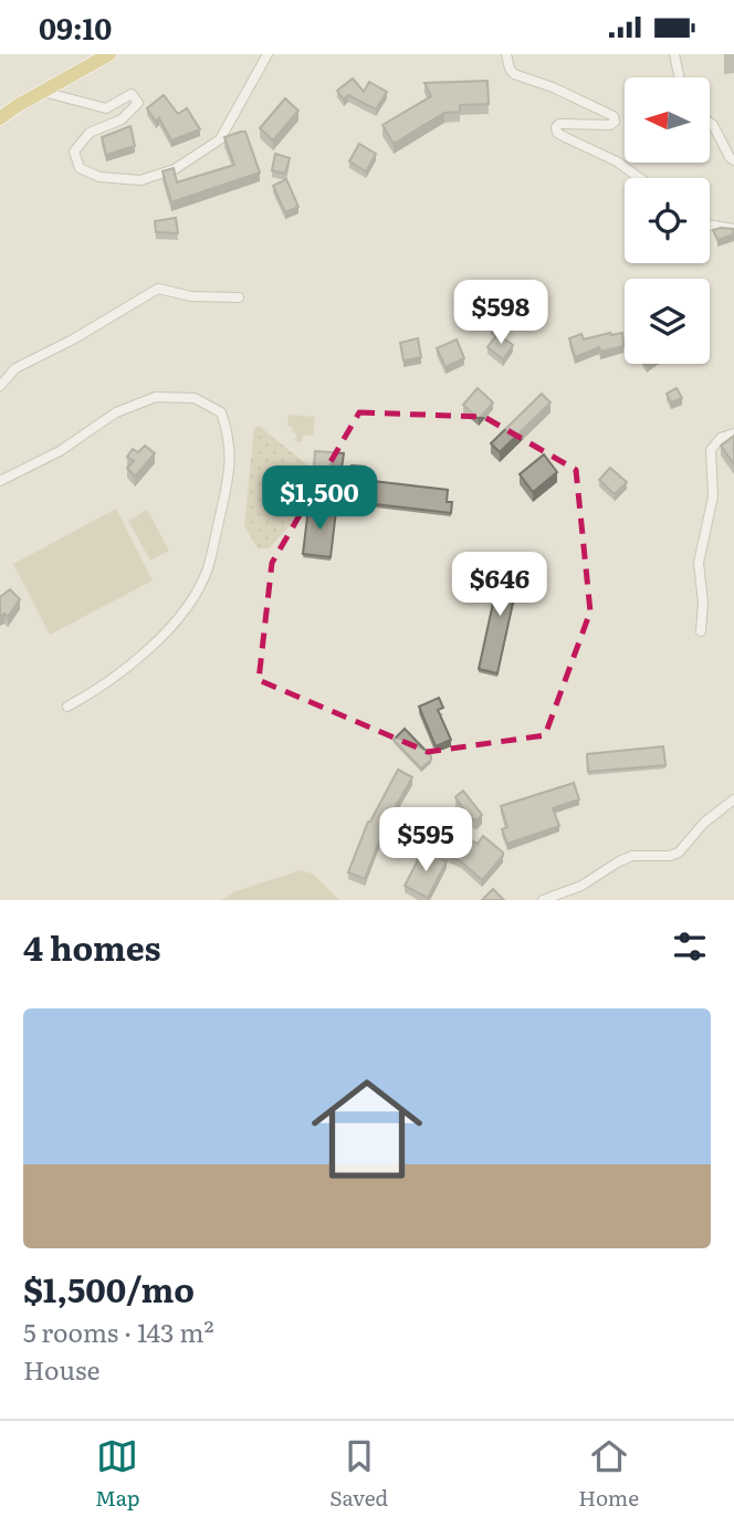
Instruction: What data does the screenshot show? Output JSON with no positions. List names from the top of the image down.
{
  "north": "left",
  "page": {
    "status": "09:10",
    "price": [
      "$598",
      "$1,500",
      "$646",
      "$595"
    ],
    "heading": "4 homes",
    "list": [
      {
        "name": "$1,500/mo",
        "note": "5 rooms · 143 m² · House"
      }
    ],
    "tabs": ["Map", "Saved", "Home"]
  }
}
